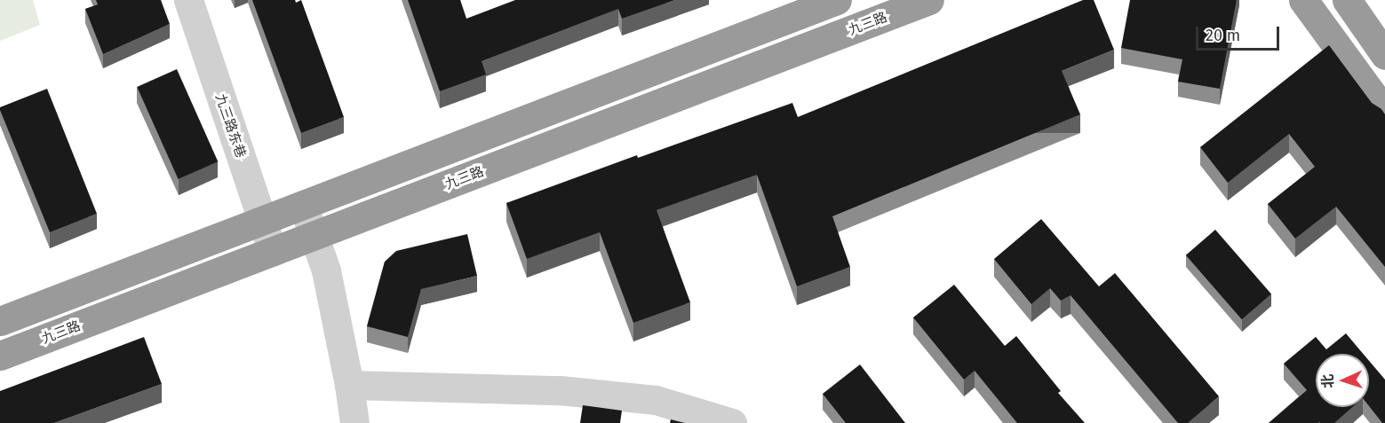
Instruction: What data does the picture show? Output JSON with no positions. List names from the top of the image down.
{
  "streets": {
    "highway": ["九三路"],
    "street": ["九三路东巷"]
  },
  "crossings": [
    ["九三路", "九三路东巷"]
  ],
  "scale_bar": "20 m",
  "north": "left"
}
